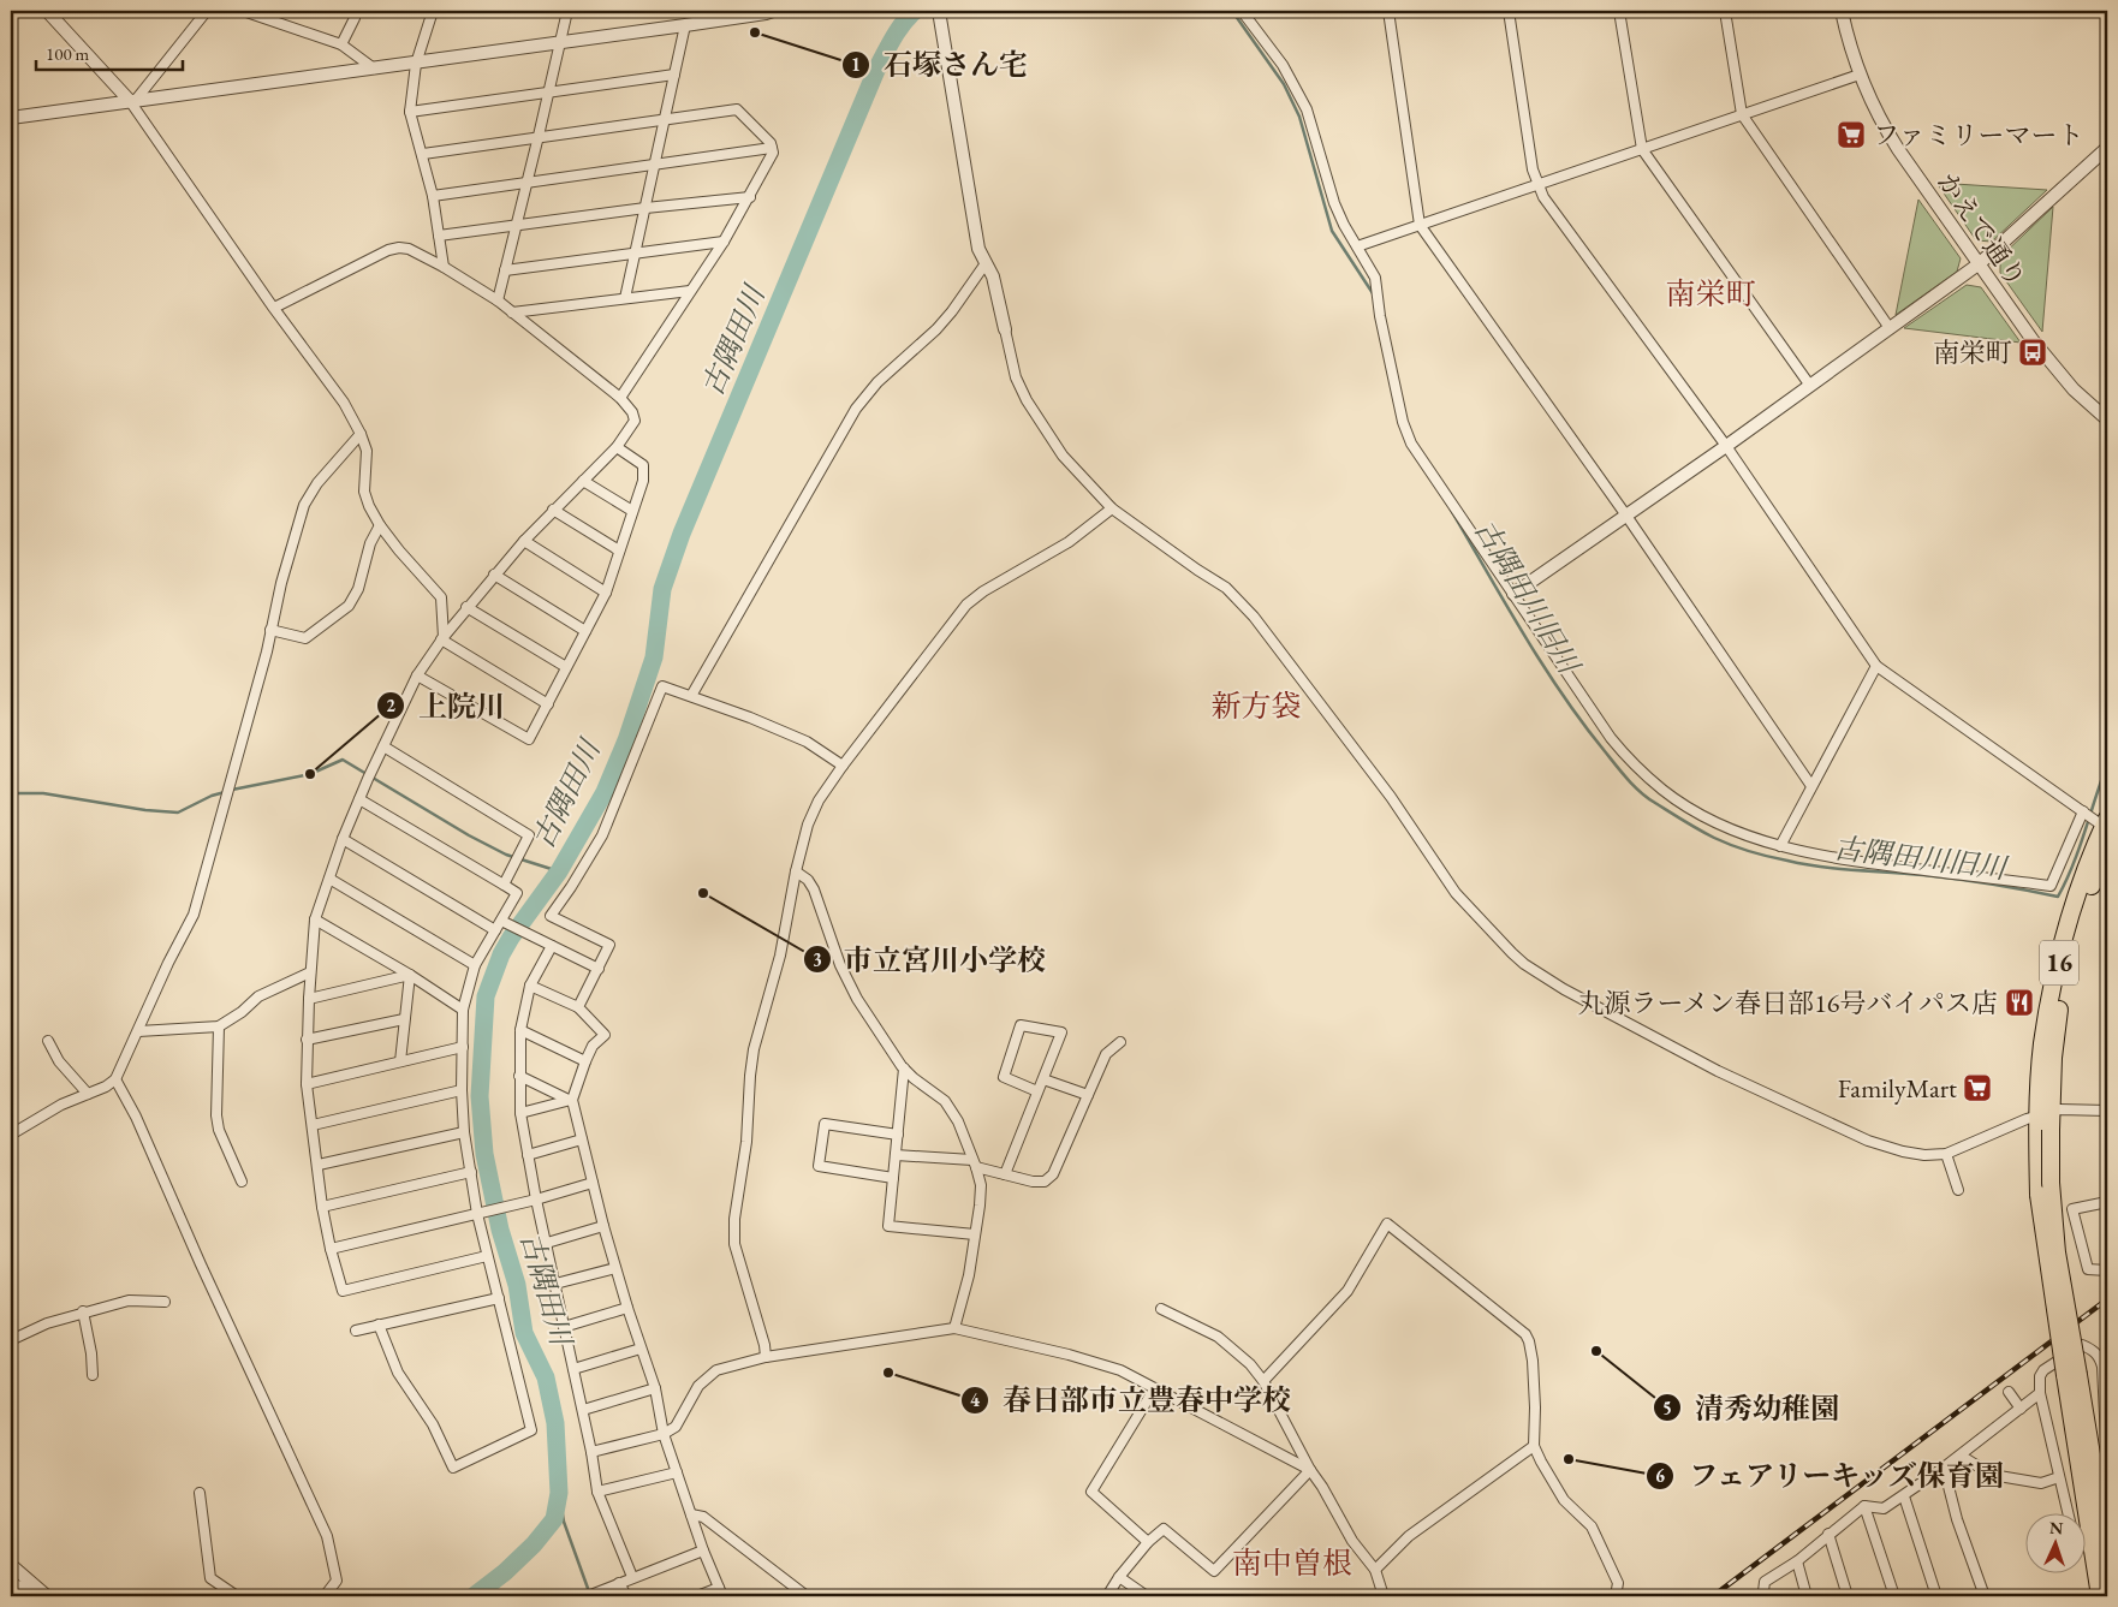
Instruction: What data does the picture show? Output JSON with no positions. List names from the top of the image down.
{
  "streets": {
    "highway": ["16"],
    "street": ["かえで通り"]
  },
  "districts": ["南栄町", "新方袋", "南中曽根"],
  "water": ["古隅田川", "古隅田川旧川"],
  "places": {
    "other": [
      "石塚さん宅",
      "上院川",
      "市立宮川小学校",
      "清秀幼稚園",
      "春日部市立豊春中学校",
      "フェアリーキッズ保育園"
    ],
    "supermarket": ["ファミリーマート", "FamilyMart"],
    "bus stop": ["南栄町"],
    "restaurant": ["丸源ラーメン春日部16号バイパス店"]
  },
  "scale_bar": "100 m",
  "north": "top"
}
